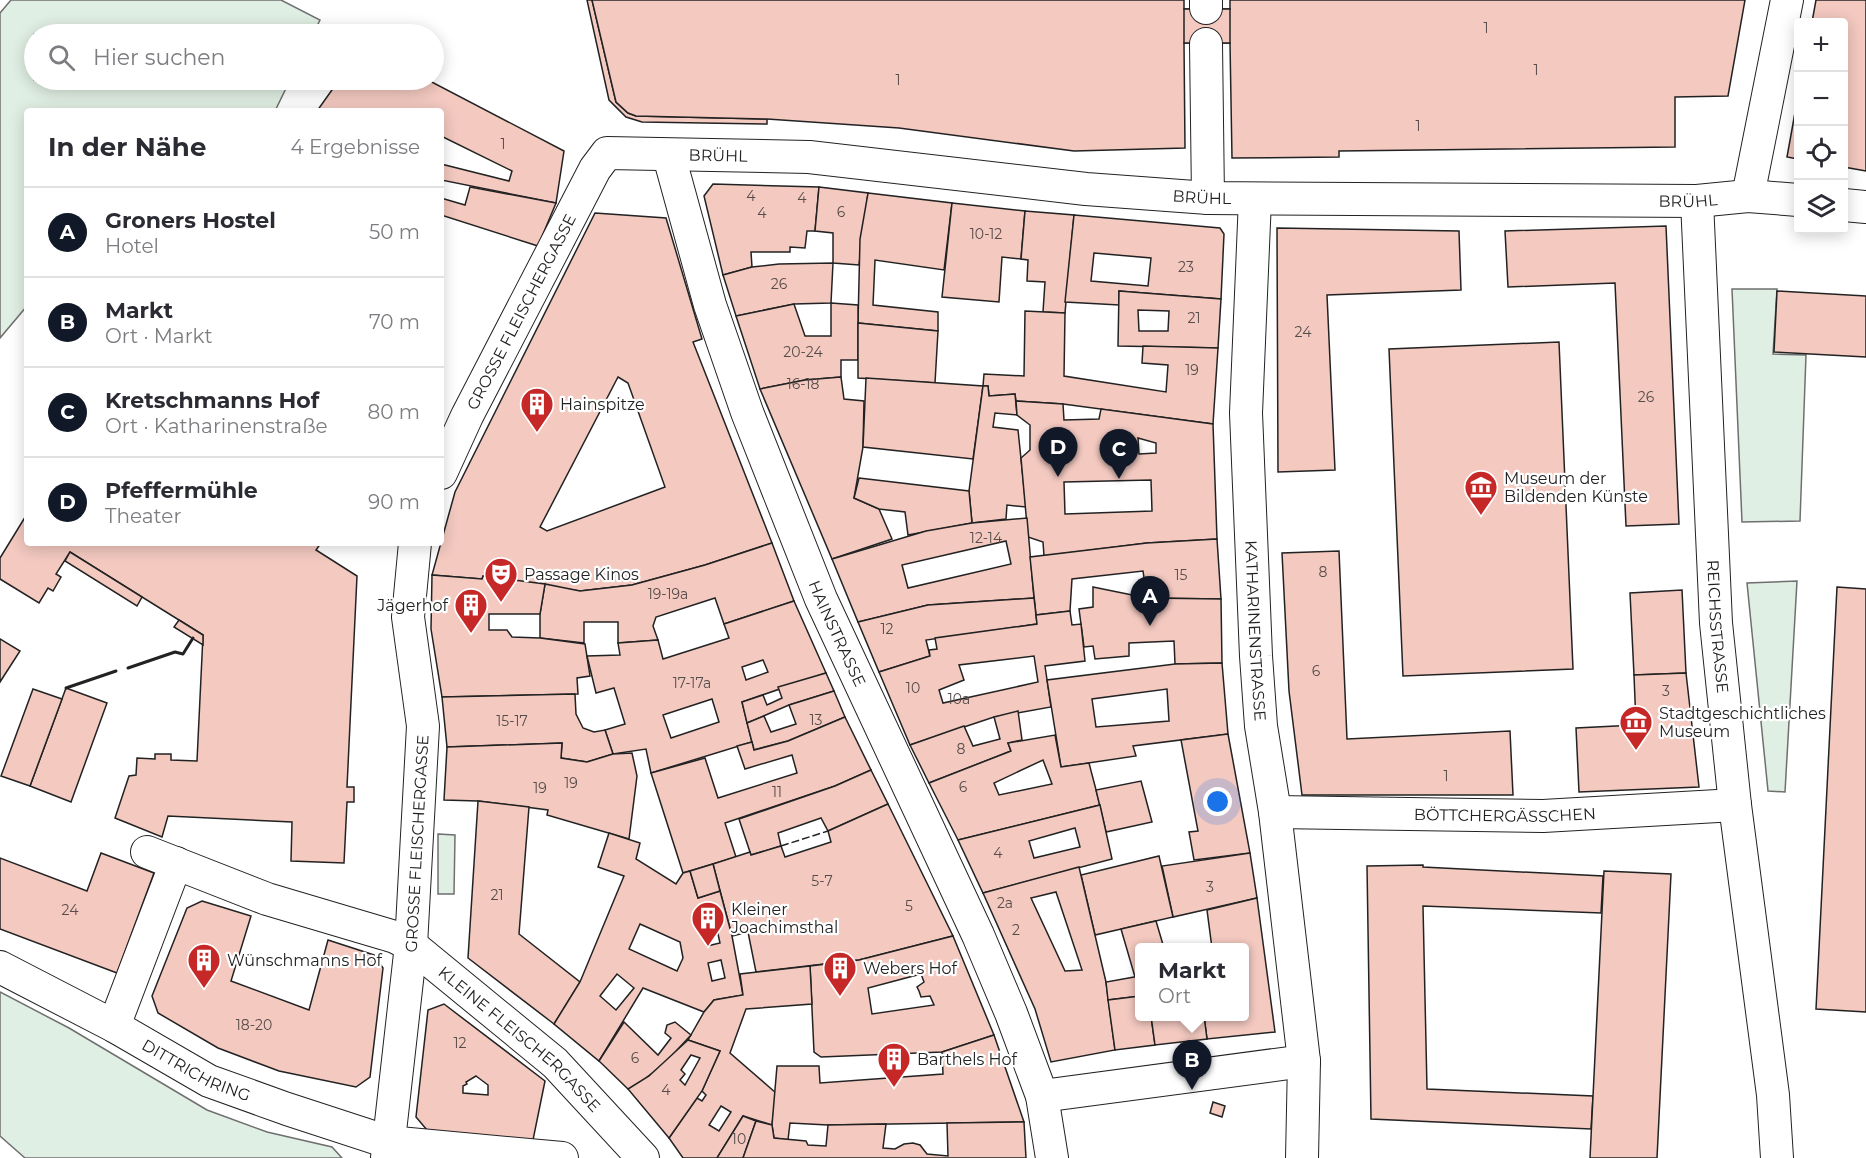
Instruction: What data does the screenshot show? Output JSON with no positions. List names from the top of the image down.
{
  "streets": {
    "street": [
      "BRÜHL",
      "GROSSE FLEISCHERGASSE",
      "REICHSSTRASSE",
      "KATHARINENSTRASSE",
      "HAINSTRASSE",
      "BÖTTCHERGÄSSCHEN",
      "KLEINE FLEISCHERGASSE",
      "DITTRICHRING"
    ]
  },
  "crossings": [
    ["BRÜHL", "GROSSE FLEISCHERGASSE"],
    ["BRÜHL", "REICHSSTRASSE"],
    ["BRÜHL", "KATHARINENSTRASSE"],
    ["BRÜHL", "HAINSTRASSE"],
    ["GROSSE FLEISCHERGASSE", "KLEINE FLEISCHERGASSE"],
    ["GROSSE FLEISCHERGASSE", "DITTRICHRING"],
    ["REICHSSTRASSE", "BÖTTCHERGÄSSCHEN"],
    ["KATHARINENSTRASSE", "BÖTTCHERGÄSSCHEN"]
  ],
  "places": {
    "building": [
      "Hainspitze",
      "Jägerhof",
      "Kleiner Joachimsthal",
      "Wünschmanns Hof",
      "Webers Hof",
      "Barthels Hof"
    ],
    "museum": ["Museum der Bildenden Künste", "Stadtgeschichtliches Museum"],
    "theatre": ["Passage Kinos"]
  },
  "house_numbers": [
    "1",
    "1",
    "1",
    "1",
    "1",
    "4",
    "4",
    "6",
    "4",
    "10-12",
    "23",
    "26",
    "21",
    "24",
    "20-24",
    "19",
    "16-18",
    "26",
    "12-14",
    "8",
    "15",
    "19-19a",
    "12",
    "6",
    "17-17a",
    "10",
    "3",
    "10a",
    "13",
    "15-17",
    "8",
    "1",
    "19",
    "6",
    "19",
    "11",
    "4",
    "5-7",
    "3",
    "21",
    "2a",
    "5",
    "24",
    "2",
    "18-20",
    "12",
    "6",
    "4",
    "10"
  ],
  "page": {
    "map_buttons": ["+", "−"],
    "search": "Hier suchen",
    "heading": ["In der Nähe", "4 Ergebnisse"],
    "list": [
      {
        "mark": "A",
        "name": "Groners Hostel",
        "note": "Hotel",
        "value": "50 m"
      },
      {
        "mark": "B",
        "name": "Markt",
        "note": "Ort · Markt",
        "value": "70 m"
      },
      {
        "mark": "C",
        "name": "Kretschmanns Hof",
        "note": "Ort · Katharinenstraße",
        "value": "80 m"
      },
      {
        "mark": "D",
        "name": "Pfeffermühle",
        "note": "Theater",
        "value": "90 m"
      }
    ],
    "pins": [
      "D",
      "C",
      "A",
      "B"
    ],
    "popup": ["Markt", "Ort"]
  }
}
